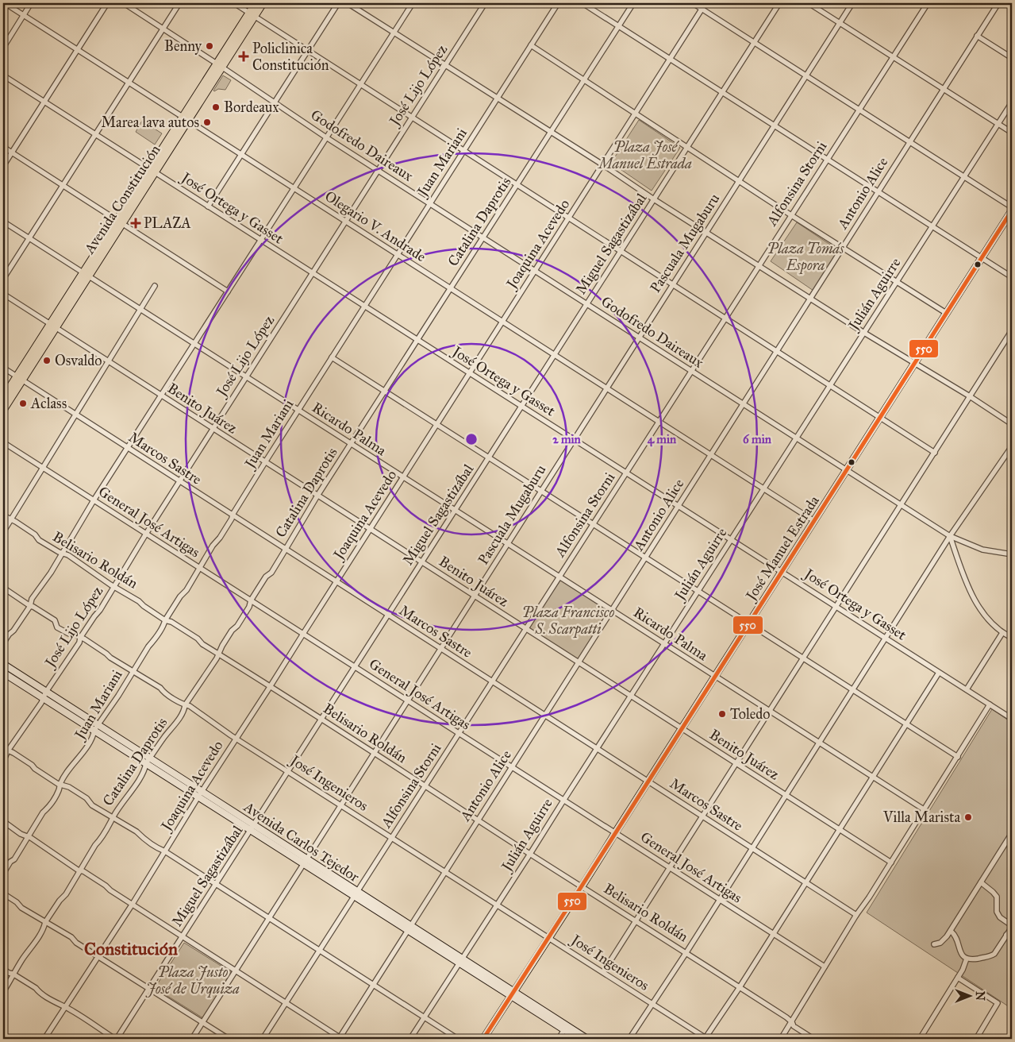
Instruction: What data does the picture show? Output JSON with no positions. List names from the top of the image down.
{
  "streets": {
    "main road": ["Avenida Constitución", "José Manuel Estrada", "Avenida Carlos Tejedor"],
    "street": [
      "José Lijo López",
      "Godofredo Daireaux",
      "Juan Mariani",
      "Alfonsina Storni",
      "Antonio Alice",
      "José Ortega y Gasset",
      "Catalina Daprotis",
      "Olegario V. Andrade",
      "Pascuala Mugaburu",
      "Joaquina Acevedo",
      "Miguel Sagastizábal",
      "Julián Aguirre",
      "Benito Juárez",
      "Ricardo Palma",
      "Marcos Sastre",
      "General José Artigas",
      "Belisario Roldán",
      "José Ingenieros"
    ]
  },
  "crossings": [
    ["José Lijo López", "Godofredo Daireaux"],
    ["José Lijo López", "José Ortega y Gasset"],
    ["José Lijo López", "Olegario V. Andrade"],
    ["José Lijo López", "Benito Juárez"],
    ["José Lijo López", "Ricardo Palma"],
    ["José Lijo López", "Marcos Sastre"],
    ["José Lijo López", "General José Artigas"],
    ["José Lijo López", "Belisario Roldán"],
    ["José Lijo López", "José Ingenieros"],
    ["José Lijo López", "Avenida Carlos Tejedor"],
    ["Godofredo Daireaux", "Juan Mariani"],
    ["Godofredo Daireaux", "Alfonsina Storni"],
    ["Godofredo Daireaux", "Antonio Alice"],
    ["Godofredo Daireaux", "Avenida Constitución"],
    ["Godofredo Daireaux", "Catalina Daprotis"],
    ["Godofredo Daireaux", "Pascuala Mugaburu"],
    ["Godofredo Daireaux", "Joaquina Acevedo"],
    ["Godofredo Daireaux", "Miguel Sagastizábal"],
    ["Godofredo Daireaux", "Julián Aguirre"],
    ["Godofredo Daireaux", "José Manuel Estrada"],
    ["Juan Mariani", "José Ortega y Gasset"],
    ["Juan Mariani", "Olegario V. Andrade"],
    ["Juan Mariani", "Benito Juárez"],
    ["Juan Mariani", "Ricardo Palma"],
    ["Juan Mariani", "Marcos Sastre"],
    ["Juan Mariani", "General José Artigas"],
    ["Juan Mariani", "Belisario Roldán"],
    ["Juan Mariani", "José Ingenieros"],
    ["Juan Mariani", "Avenida Carlos Tejedor"],
    ["Alfonsina Storni", "José Ortega y Gasset"],
    ["Alfonsina Storni", "Olegario V. Andrade"],
    ["Alfonsina Storni", "Benito Juárez"],
    ["Alfonsina Storni", "Ricardo Palma"],
    ["Alfonsina Storni", "Marcos Sastre"],
    ["Alfonsina Storni", "General José Artigas"],
    ["Alfonsina Storni", "Belisario Roldán"],
    ["Alfonsina Storni", "José Ingenieros"],
    ["Alfonsina Storni", "Avenida Carlos Tejedor"],
    ["Antonio Alice", "José Ortega y Gasset"],
    ["Antonio Alice", "Olegario V. Andrade"],
    ["Antonio Alice", "Benito Juárez"],
    ["Antonio Alice", "Ricardo Palma"],
    ["Antonio Alice", "Marcos Sastre"],
    ["Antonio Alice", "General José Artigas"],
    ["Antonio Alice", "Belisario Roldán"],
    ["Antonio Alice", "José Ingenieros"],
    ["Antonio Alice", "Avenida Carlos Tejedor"],
    ["Avenida Constitución", "José Ortega y Gasset"],
    ["Avenida Constitución", "Olegario V. Andrade"],
    ["Avenida Constitución", "Benito Juárez"],
    ["Avenida Constitución", "Ricardo Palma"],
    ["Avenida Constitución", "Marcos Sastre"],
    ["José Ortega y Gasset", "Catalina Daprotis"],
    ["José Ortega y Gasset", "Pascuala Mugaburu"],
    ["José Ortega y Gasset", "Joaquina Acevedo"],
    ["José Ortega y Gasset", "Miguel Sagastizábal"],
    ["José Ortega y Gasset", "Julián Aguirre"],
    ["José Ortega y Gasset", "José Manuel Estrada"],
    ["Catalina Daprotis", "Olegario V. Andrade"],
    ["Catalina Daprotis", "Benito Juárez"],
    ["Catalina Daprotis", "Ricardo Palma"],
    ["Catalina Daprotis", "Marcos Sastre"],
    ["Catalina Daprotis", "General José Artigas"],
    ["Catalina Daprotis", "Belisario Roldán"],
    ["Catalina Daprotis", "José Ingenieros"],
    ["Catalina Daprotis", "Avenida Carlos Tejedor"],
    ["Olegario V. Andrade", "Pascuala Mugaburu"],
    ["Olegario V. Andrade", "Joaquina Acevedo"],
    ["Olegario V. Andrade", "Miguel Sagastizábal"],
    ["Olegario V. Andrade", "Julián Aguirre"],
    ["Olegario V. Andrade", "José Manuel Estrada"],
    ["Pascuala Mugaburu", "Benito Juárez"],
    ["Pascuala Mugaburu", "Ricardo Palma"],
    ["Pascuala Mugaburu", "Marcos Sastre"],
    ["Pascuala Mugaburu", "General José Artigas"],
    ["Pascuala Mugaburu", "Belisario Roldán"],
    ["Pascuala Mugaburu", "José Ingenieros"],
    ["Pascuala Mugaburu", "Avenida Carlos Tejedor"],
    ["Joaquina Acevedo", "Benito Juárez"],
    ["Joaquina Acevedo", "Ricardo Palma"],
    ["Joaquina Acevedo", "Marcos Sastre"],
    ["Joaquina Acevedo", "General José Artigas"],
    ["Joaquina Acevedo", "Belisario Roldán"],
    ["Joaquina Acevedo", "José Ingenieros"],
    ["Joaquina Acevedo", "Avenida Carlos Tejedor"],
    ["Miguel Sagastizábal", "Benito Juárez"],
    ["Miguel Sagastizábal", "Ricardo Palma"],
    ["Miguel Sagastizábal", "Marcos Sastre"],
    ["Miguel Sagastizábal", "General José Artigas"],
    ["Miguel Sagastizábal", "Belisario Roldán"],
    ["Miguel Sagastizábal", "José Ingenieros"],
    ["Miguel Sagastizábal", "Avenida Carlos Tejedor"],
    ["Julián Aguirre", "Benito Juárez"],
    ["Julián Aguirre", "Ricardo Palma"],
    ["Julián Aguirre", "Marcos Sastre"],
    ["Julián Aguirre", "General José Artigas"],
    ["Julián Aguirre", "Belisario Roldán"],
    ["Julián Aguirre", "José Ingenieros"],
    ["Julián Aguirre", "Avenida Carlos Tejedor"],
    ["Benito Juárez", "José Manuel Estrada"],
    ["Ricardo Palma", "José Manuel Estrada"],
    ["Marcos Sastre", "José Manuel Estrada"],
    ["General José Artigas", "José Manuel Estrada"],
    ["José Manuel Estrada", "Belisario Roldán"],
    ["José Manuel Estrada", "José Ingenieros"],
    ["José Manuel Estrada", "Avenida Carlos Tejedor"]
  ],
  "districts": ["Constitución"],
  "parks": [
    "Plaza José Manuel Estrada",
    "Plaza Tomás Espora",
    "Plaza Francisco S. Scarpatti",
    "Plaza Justo José de Urquiza"
  ],
  "places": {
    "other": [
      "Benny",
      "Bordeaux",
      "Marea lava autos",
      "Osvaldo",
      "Aclass",
      "Toledo",
      "Villa Marista"
    ],
    "health": ["Policlinica Constitución", "PLAZA"]
  },
  "lines": ["transit line 550"],
  "north": "right",
  "rings": ["2 min", "4 min", "6 min"]
}
